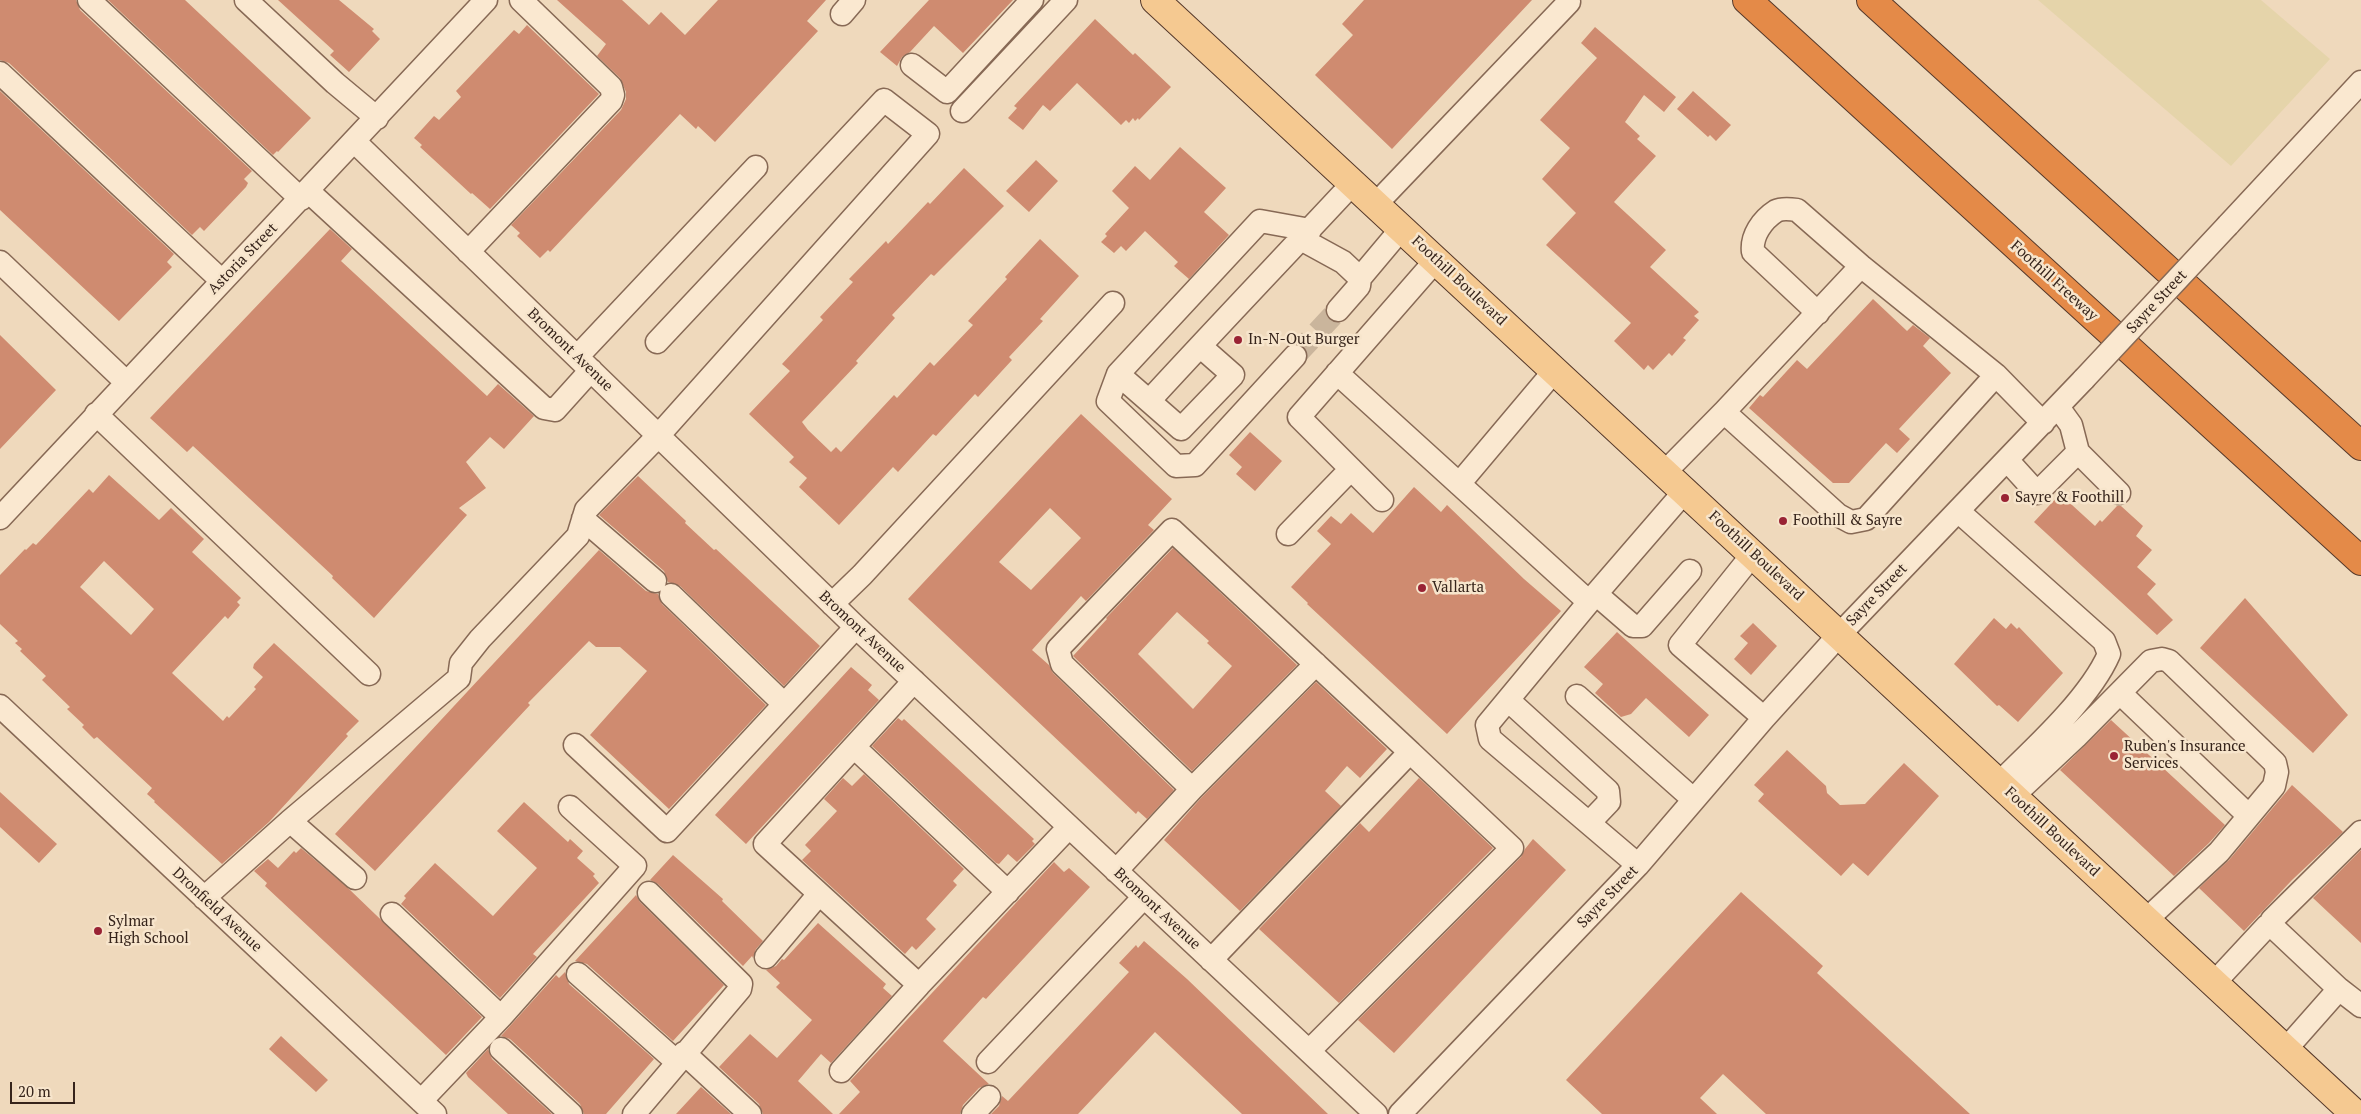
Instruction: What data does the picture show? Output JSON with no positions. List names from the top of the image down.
{
  "streets": {
    "highway": ["Foothill Freeway"],
    "main road": ["Foothill Boulevard"],
    "street": [
      "Astoria Street",
      "Sayre Street",
      "Bromont Avenue",
      "Dronfield Avenue"
    ]
  },
  "crossings": [
    ["Astoria Street", "Bromont Avenue"],
    ["Foothill Boulevard", "Sayre Street"]
  ],
  "places": [
    "In-N-Out Burger",
    "Sayre & Foothill",
    "Foothill & Sayre",
    "Vallarta",
    "Ruben's Insurance Services",
    "Sylmar High School"
  ],
  "scale_bar": "20 m"
}
